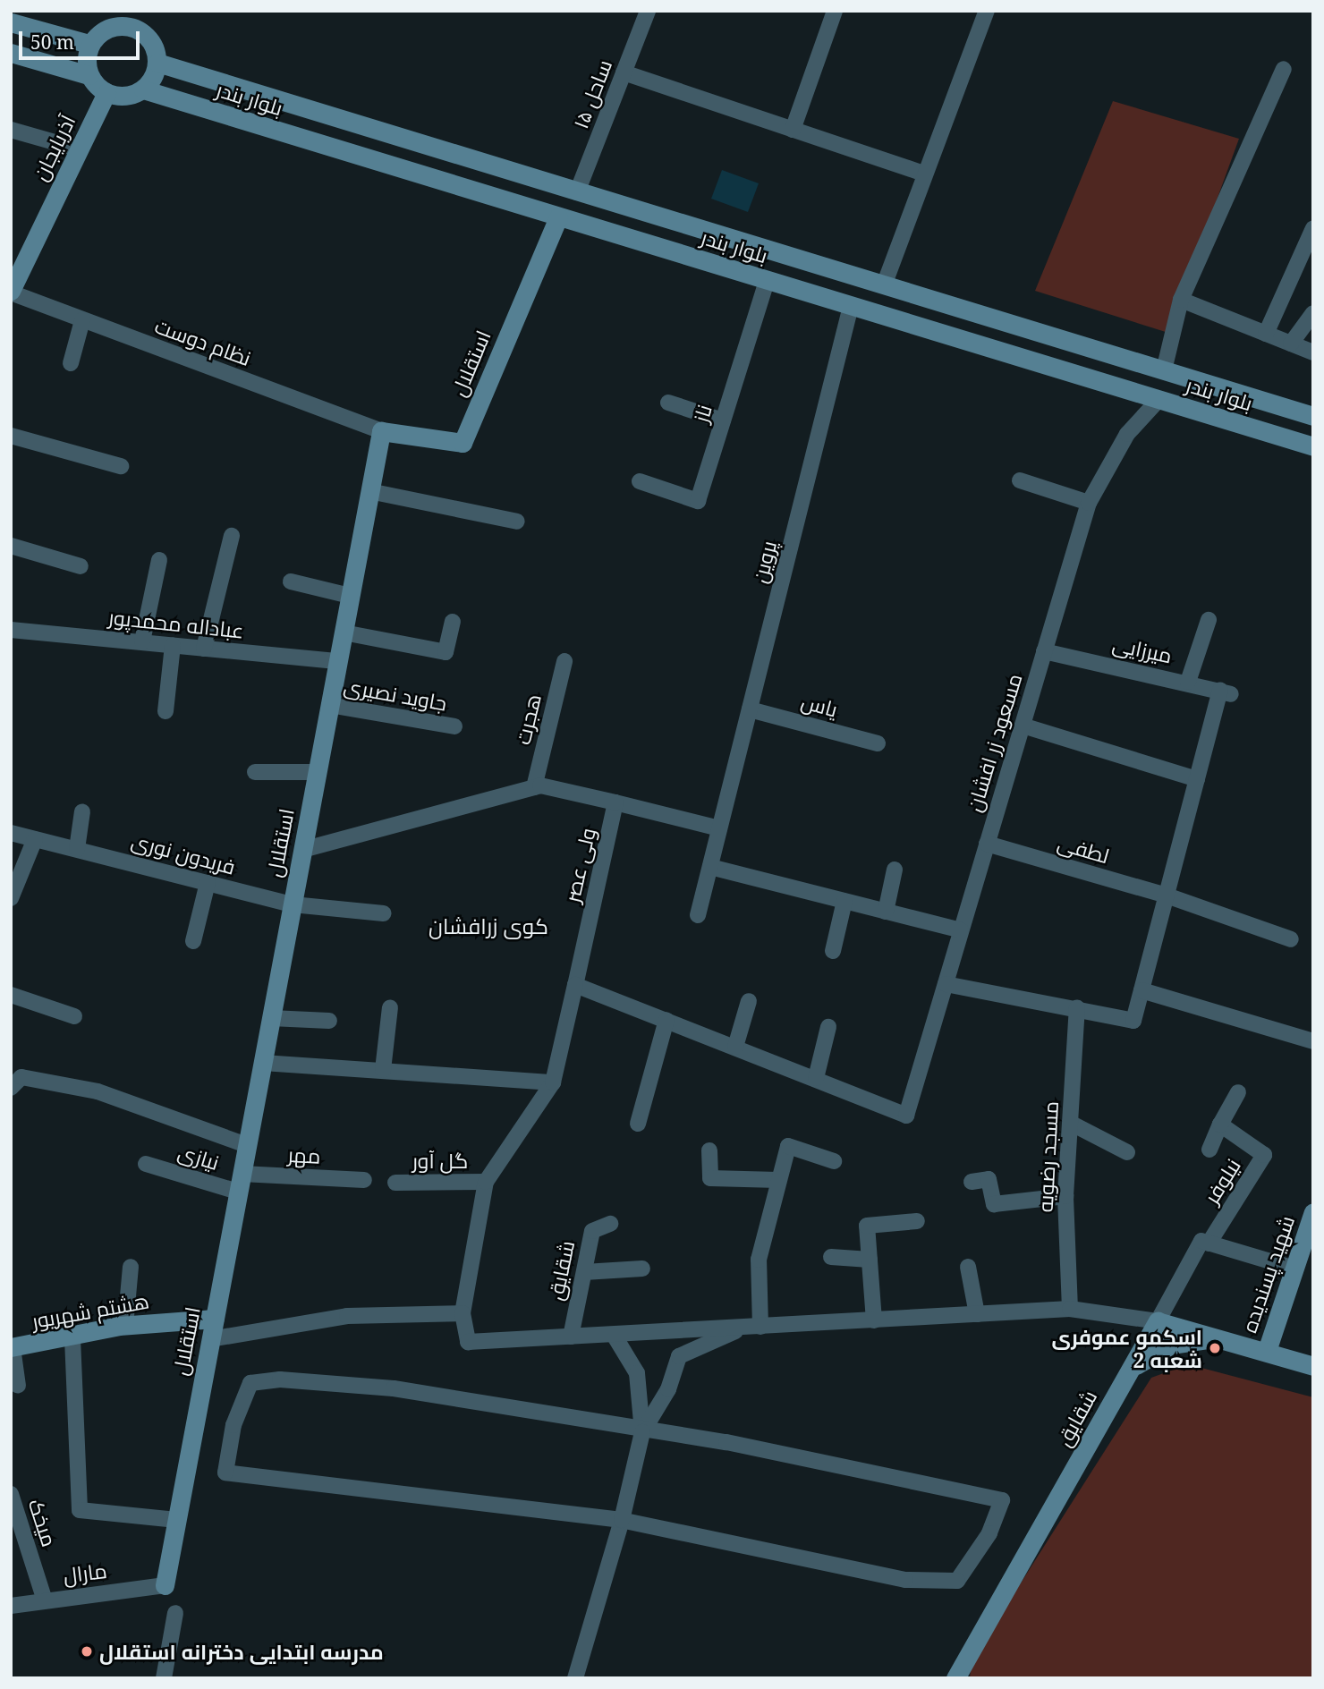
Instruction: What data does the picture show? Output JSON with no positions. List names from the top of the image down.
{
  "streets": {
    "main road": [
      "بلوار بندر",
      "آذربایجان",
      "استقلال",
      "شقایق",
      "شهید پسندیده",
      "هشتم شهریور"
    ],
    "street": [
      "ساحل ۱۵",
      "نظام دوست",
      "ناز",
      "پروین",
      "عباداله محمدپور",
      "میرزایی",
      "جاوید نصیری",
      "یاس",
      "هجرت",
      "مسعود زر افشان",
      "لطفی",
      "فریدون نوری",
      "ولی عصر",
      "مهر",
      "نیازی",
      "مسجد رضویه",
      "گل آور",
      "نیلوفر",
      "میخک",
      "مارال"
    ]
  },
  "crossings": [
    ["ساحل ۱۵", "بلوار بندر"],
    ["بلوار بندر", "آذربایجان"],
    ["بلوار بندر", "استقلال"],
    ["بلوار بندر", "ناز"],
    ["بلوار بندر", "پروین"],
    ["بلوار بندر", "مسعود زر افشان"],
    ["آذربایجان", "نظام دوست"],
    ["نظام دوست", "استقلال"],
    ["استقلال", "عباداله محمدپور"],
    ["استقلال", "جاوید نصیری"],
    ["استقلال", "فریدون نوری"],
    ["استقلال", "مهر"],
    ["استقلال", "نیازی"],
    ["استقلال", "هشتم شهریور"],
    ["استقلال", "مارال"],
    ["پروین", "یاس"],
    ["میرزایی", "مسعود زر افشان"],
    ["مسعود زر افشان", "لطفی"],
    ["مهر", "نیازی"],
    ["میخک", "مارال"]
  ],
  "districts": ["کوی زرافشان"],
  "places": ["اسکمو عموفری شعبه 2", "مدرسه ابتدایی دخترانه استقلال"],
  "scale_bar": "50 m"
}
